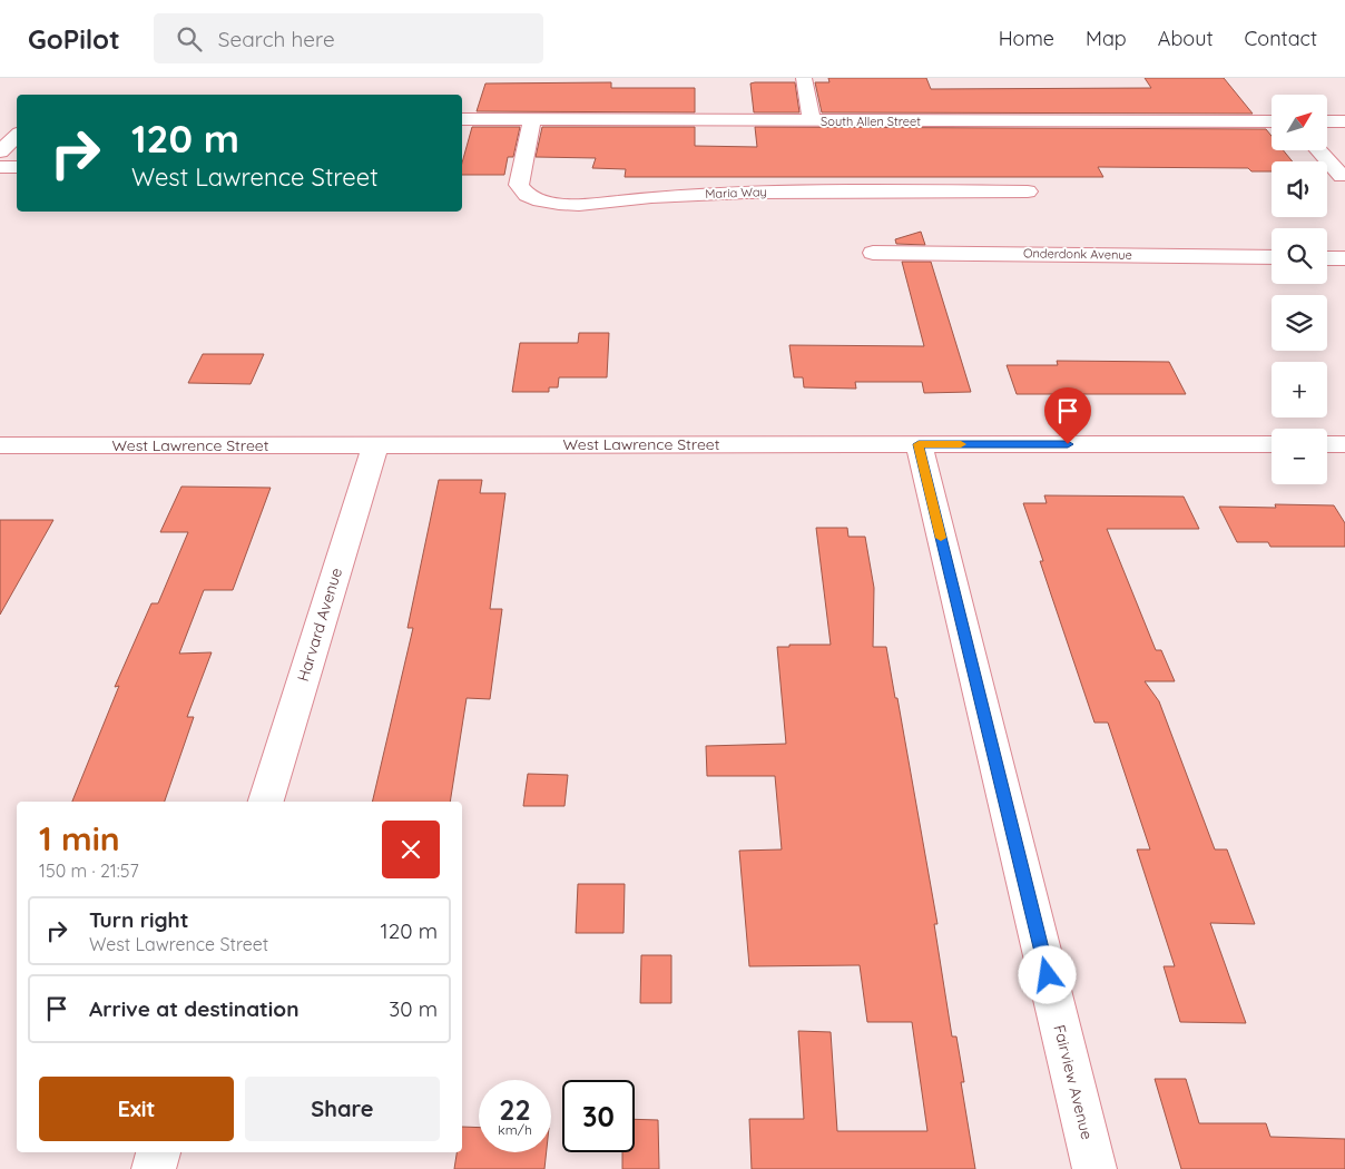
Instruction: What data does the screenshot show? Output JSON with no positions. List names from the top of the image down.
{
  "streets": {
    "street": [
      "South Allen Street",
      "Maria Way",
      "Onderdonk Avenue",
      "West Lawrence Street",
      "Harvard Avenue",
      "Fairview Avenue"
    ]
  },
  "crossings": [
    ["South Allen Street", "Maria Way"],
    ["West Lawrence Street", "Harvard Avenue"],
    ["West Lawrence Street", "Fairview Avenue"]
  ],
  "north": "top right",
  "page": {
    "header": "GoPilot",
    "search": "Search here",
    "nav": [
      "Home",
      "Map",
      "About",
      "Contact"
    ],
    "map_buttons": ["+", "−"],
    "turn": ["120 m", "West Lawrence Street"],
    "heading": ["1 min", "150 m · 21:57"],
    "list": [
      {
        "name": "Turn right",
        "note": "West Lawrence Street",
        "value": "120 m"
      },
      {
        "name": "Arrive at destination",
        "value": "30 m"
      }
    ],
    "buttons": ["Exit", "Share"],
    "speed": "22 km/h",
    "limit": "30"
  }
}
